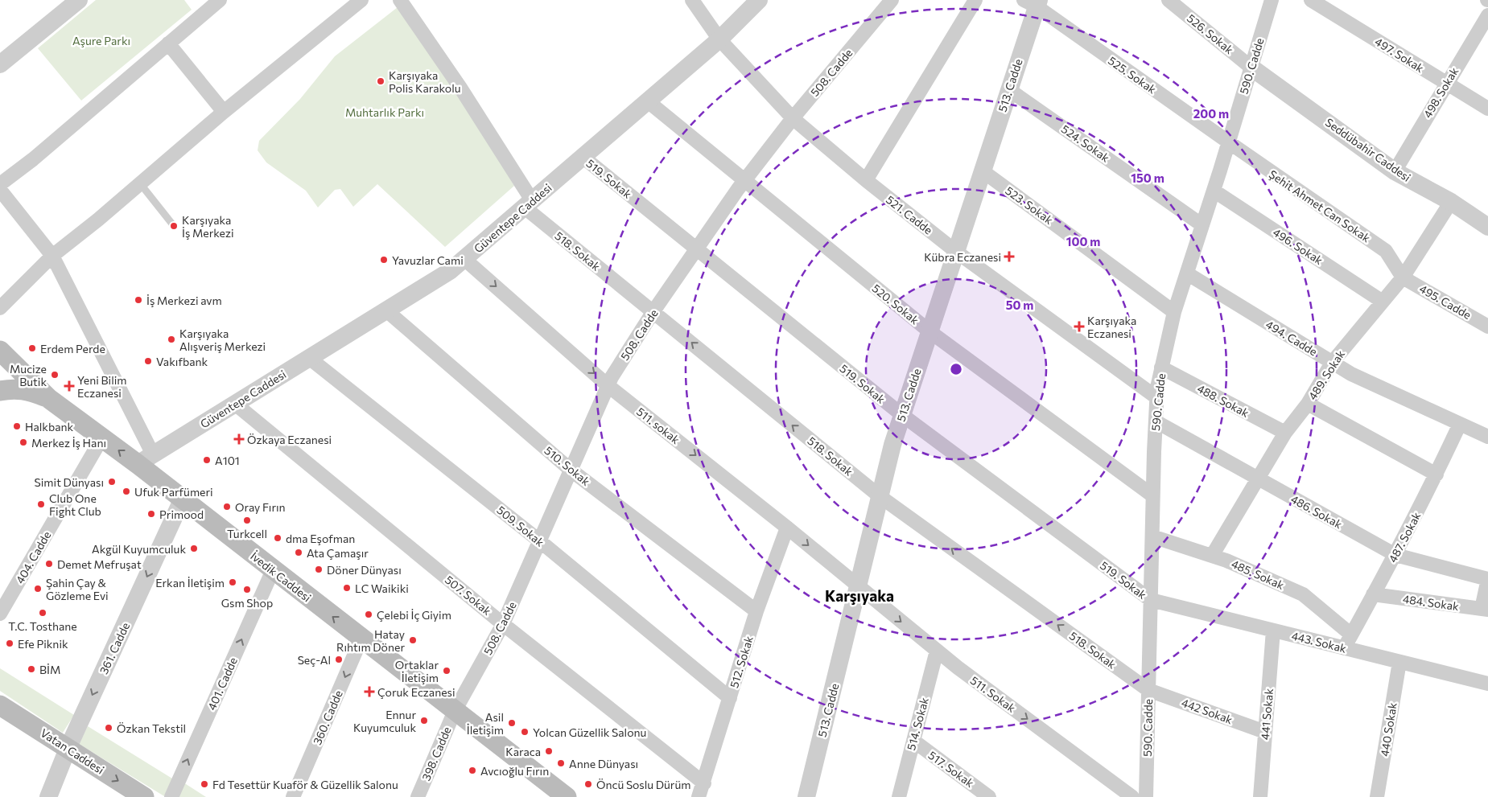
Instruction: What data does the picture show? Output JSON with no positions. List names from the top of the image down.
{
  "streets": {
    "main road": ["İvedik Caddesi", "Vatan Caddesi"],
    "street": [
      "526. Sokak",
      "497. Sokak",
      "590. Cadde",
      "508. Cadde",
      "525. Sokak",
      "513. Cadde",
      "498. Sokak",
      "524. Sokak",
      "Seddübahir Caddesi",
      "519. Sokak",
      "523. Sokak",
      "Şehit Ahmet Can Sokak",
      "521. Cadde",
      "Güventepe Caddesi",
      "496. Sokak",
      "518. Sokak",
      "495. Cadde",
      "520. Sokak",
      "494. Cadde",
      "489. Sokak",
      "488. Sokak",
      "511. sokak",
      "510. Sokak",
      "486. Sokak",
      "509. Sokak",
      "487. Sokak",
      "404. Cadde",
      "485. Sokak",
      "507. Sokak",
      "484. Sokak",
      "443. Sokak",
      "361. Cadde",
      "512. Sokak",
      "401. Cadde",
      "511. Sokak",
      "442 Sokak",
      "441 Sokak",
      "360. Cadde",
      "514. Sokak",
      "440 Sokak",
      "398. Cadde",
      "517. Sokak"
    ]
  },
  "crossings": [
    ["526. Sokak", "590. Cadde"],
    ["526. Sokak", "Seddübahir Caddesi"],
    ["497. Sokak", "498. Sokak"],
    ["590. Cadde", "525. Sokak"],
    ["590. Cadde", "524. Sokak"],
    ["590. Cadde", "Seddübahir Caddesi"],
    ["590. Cadde", "519. Sokak"],
    ["590. Cadde", "523. Sokak"],
    ["590. Cadde", "Şehit Ahmet Can Sokak"],
    ["590. Cadde", "521. Cadde"],
    ["590. Cadde", "496. Sokak"],
    ["590. Cadde", "518. Sokak"],
    ["590. Cadde", "520. Sokak"],
    ["590. Cadde", "494. Cadde"],
    ["590. Cadde", "488. Sokak"],
    ["590. Cadde", "486. Sokak"],
    ["590. Cadde", "485. Sokak"],
    ["590. Cadde", "443. Sokak"],
    ["590. Cadde", "442 Sokak"],
    ["508. Cadde", "519. Sokak"],
    ["508. Cadde", "521. Cadde"],
    ["508. Cadde", "518. Sokak"],
    ["508. Cadde", "520. Sokak"],
    ["508. Cadde", "511. sokak"],
    ["508. Cadde", "510. Sokak"],
    ["508. Cadde", "509. Sokak"],
    ["508. Cadde", "İvedik Caddesi"],
    ["508. Cadde", "507. Sokak"],
    ["508. Cadde", "398. Cadde"],
    ["525. Sokak", "513. Cadde"],
    ["525. Sokak", "Şehit Ahmet Can Sokak"],
    ["513. Cadde", "524. Sokak"],
    ["513. Cadde", "519. Sokak"],
    ["513. Cadde", "523. Sokak"],
    ["513. Cadde", "521. Cadde"],
    ["513. Cadde", "518. Sokak"],
    ["513. Cadde", "520. Sokak"],
    ["513. Cadde", "511. sokak"],
    ["513. Cadde", "511. Sokak"],
    ["498. Sokak", "Seddübahir Caddesi"],
    ["Seddübahir Caddesi", "489. Sokak"],
    ["519. Sokak", "Güventepe Caddesi"],
    ["519. Sokak", "443. Sokak"],
    ["Şehit Ahmet Can Sokak", "495. Cadde"],
    ["Şehit Ahmet Can Sokak", "489. Sokak"],
    ["521. Cadde", "Güventepe Caddesi"],
    ["Güventepe Caddesi", "518. Sokak"],
    ["Güventepe Caddesi", "520. Sokak"],
    ["Güventepe Caddesi", "511. sokak"],
    ["Güventepe Caddesi", "510. Sokak"],
    ["Güventepe Caddesi", "509. Sokak"],
    ["Güventepe Caddesi", "İvedik Caddesi"],
    ["Güventepe Caddesi", "507. Sokak"],
    ["496. Sokak", "489. Sokak"],
    ["518. Sokak", "442 Sokak"],
    ["495. Cadde", "489. Sokak"],
    ["494. Cadde", "489. Sokak"],
    ["494. Cadde", "487. Sokak"],
    ["489. Sokak", "488. Sokak"],
    ["489. Sokak", "486. Sokak"],
    ["489. Sokak", "485. Sokak"],
    ["511. sokak", "512. Sokak"],
    ["511. sokak", "511. Sokak"],
    ["510. Sokak", "512. Sokak"],
    ["486. Sokak", "487. Sokak"],
    ["509. Sokak", "512. Sokak"],
    ["487. Sokak", "485. Sokak"],
    ["487. Sokak", "484. Sokak"],
    ["487. Sokak", "443. Sokak"],
    ["404. Cadde", "İvedik Caddesi"],
    ["İvedik Caddesi", "361. Cadde"],
    ["İvedik Caddesi", "401. Cadde"],
    ["İvedik Caddesi", "360. Cadde"],
    ["İvedik Caddesi", "398. Cadde"],
    ["507. Sokak", "512. Sokak"],
    ["443. Sokak", "441 Sokak"],
    ["443. Sokak", "440 Sokak"],
    ["361. Cadde", "Vatan Caddesi"],
    ["511. Sokak", "514. Sokak"],
    ["442 Sokak", "441 Sokak"],
    ["514. Sokak", "517. Sokak"]
  ],
  "one_way": [
    "518. Sokak",
    "511. sokak",
    "361. Cadde",
    "401. Cadde",
    "511. Sokak",
    "360. Cadde",
    "Vatan Caddesi"
  ],
  "districts": ["Karşıyaka"],
  "parks": ["Aşure Parkı", "Muhtarlık Parkı"],
  "places": {
    "other": [
      "Karşıyaka Polis Karakolu",
      "Karşıyaka İş Merkezi",
      "Yavuzlar Cami",
      "İş Merkezi avm",
      "Karşıyaka Alışveriş Merkezi",
      "Erdem Perde",
      "Vakıfbank",
      "Mucize Butik",
      "Halkbank",
      "Merkez İş Hanı",
      "A101",
      "Simit Dünyası",
      "Ufuk Parfümeri",
      "Club One Fight Club",
      "Oray Fırın",
      "Primood",
      "Turkcell",
      "dma Eşofman",
      "Akgül Kuyumculuk",
      "Ata Çamaşır",
      "Demet Mefruşat",
      "Döner Dünyası",
      "Erkan İletişim",
      "LC Waikiki",
      "Şahin Çay & Gözleme Evi",
      "Gsm Shop",
      "T.C. Tosthane",
      "Çelebi İç Giyim",
      "Hatay Rıhtım Döner",
      "Efe Piknik",
      "Seç-Al",
      "BİM",
      "Ortaklar İletişim",
      "Ennur Kuyumculuk",
      "Asil İletişim",
      "Özkan Tekstil",
      "Yolcan Güzellik Salonu",
      "Karaca",
      "Anne Dünyası",
      "Avcıoğlu Fırın",
      "Fd Tesettür Kuaför & Güzellik Salonu",
      "Öncü Soslu Dürüm"
    ],
    "health": [
      "Kübra Eczanesi",
      "Karşıyaka Eczanesi",
      "Yeni Bilim Eczanesi",
      "Özkaya Eczanesi",
      "Çoruk Eczanesi"
    ]
  },
  "rings": [
    "200 m",
    "150 m",
    "100 m",
    "50 m"
  ]
}
